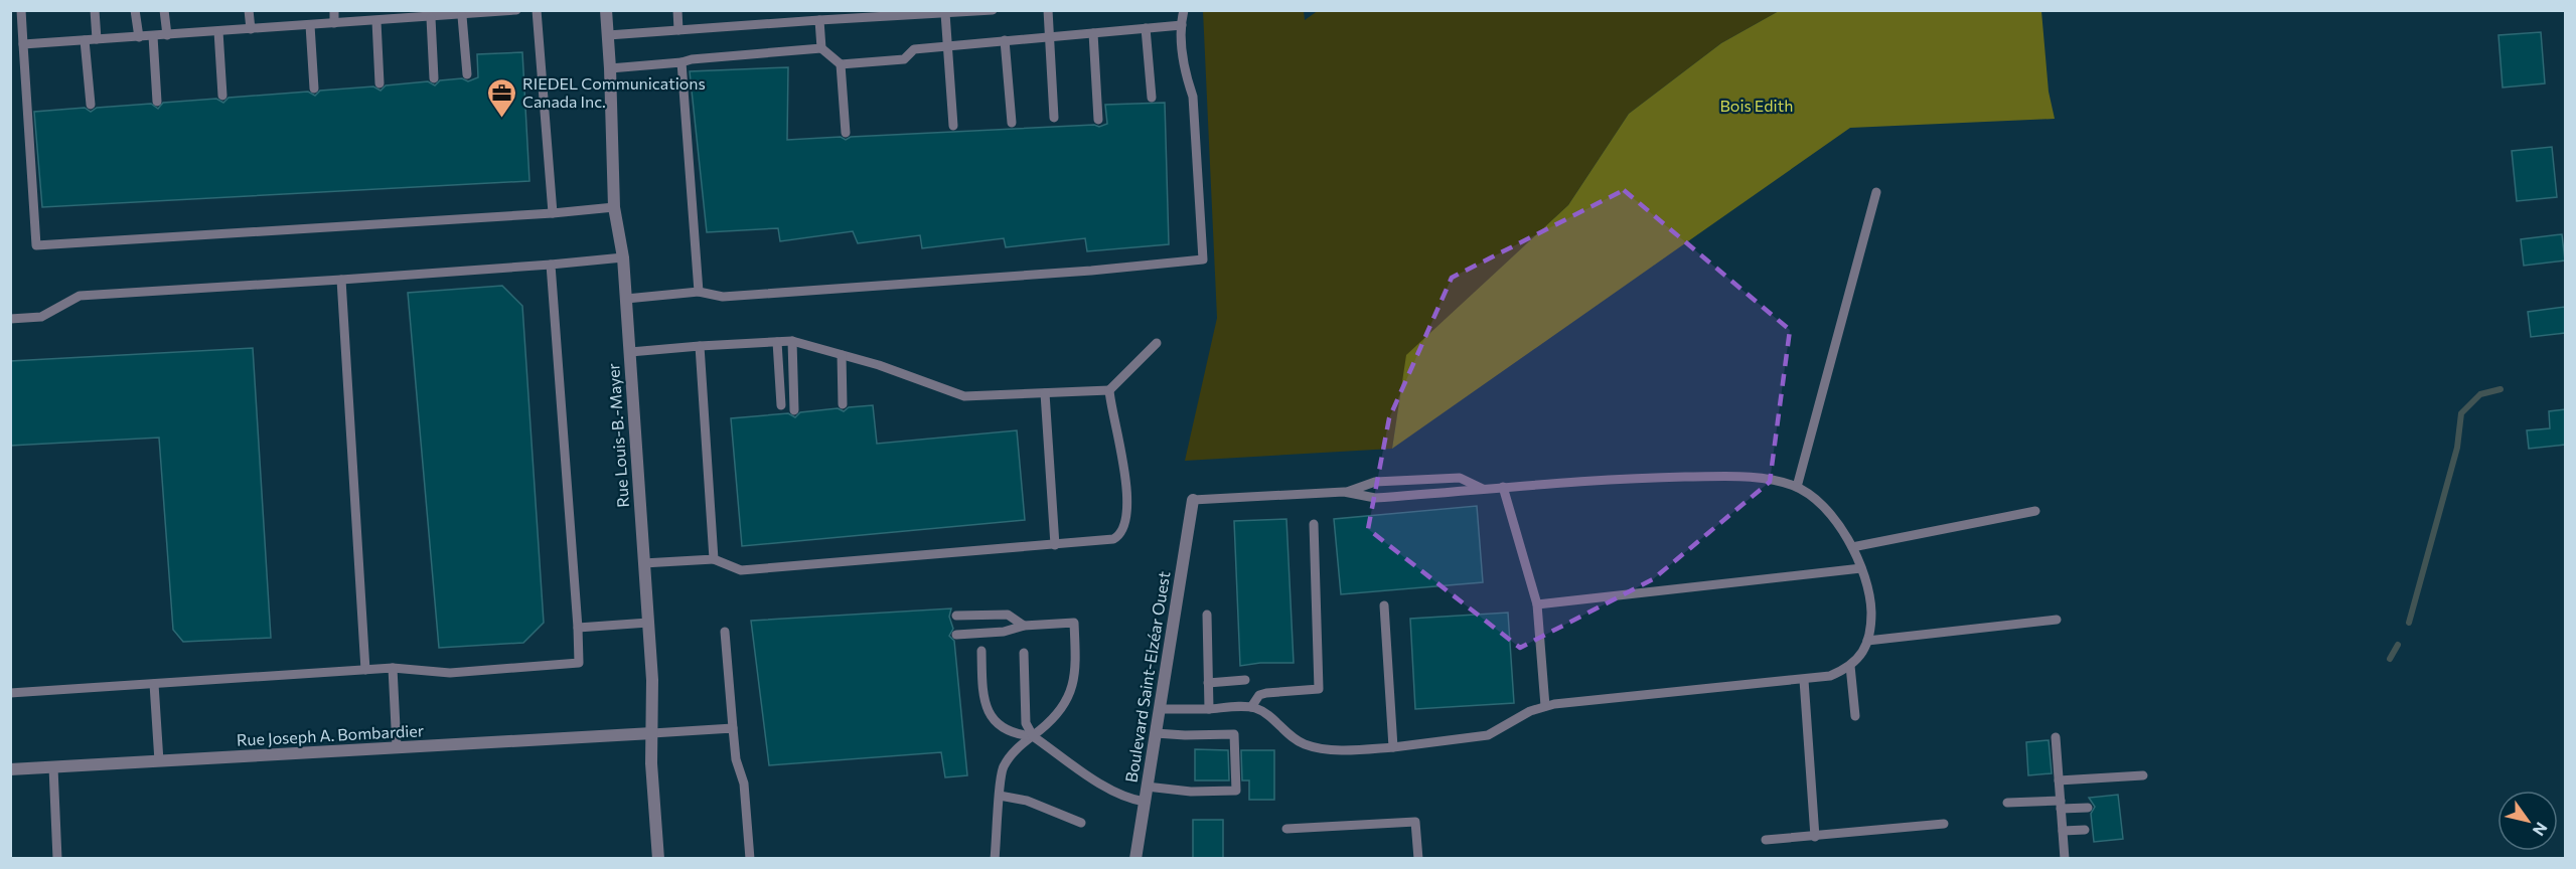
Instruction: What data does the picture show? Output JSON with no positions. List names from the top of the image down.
{
  "streets": {
    "street": ["Rue Louis-B.-Mayer", "Boulevard Saint-Elzéar Ouest", "Rue Joseph A. Bombardier"]
  },
  "crossings": [
    ["Rue Louis-B.-Mayer", "Rue Joseph A. Bombardier"]
  ],
  "parks": ["Bois Edith"],
  "places": {
    "office": ["RIEDEL Communications Canada Inc."]
  },
  "north": "bottom right"
}
